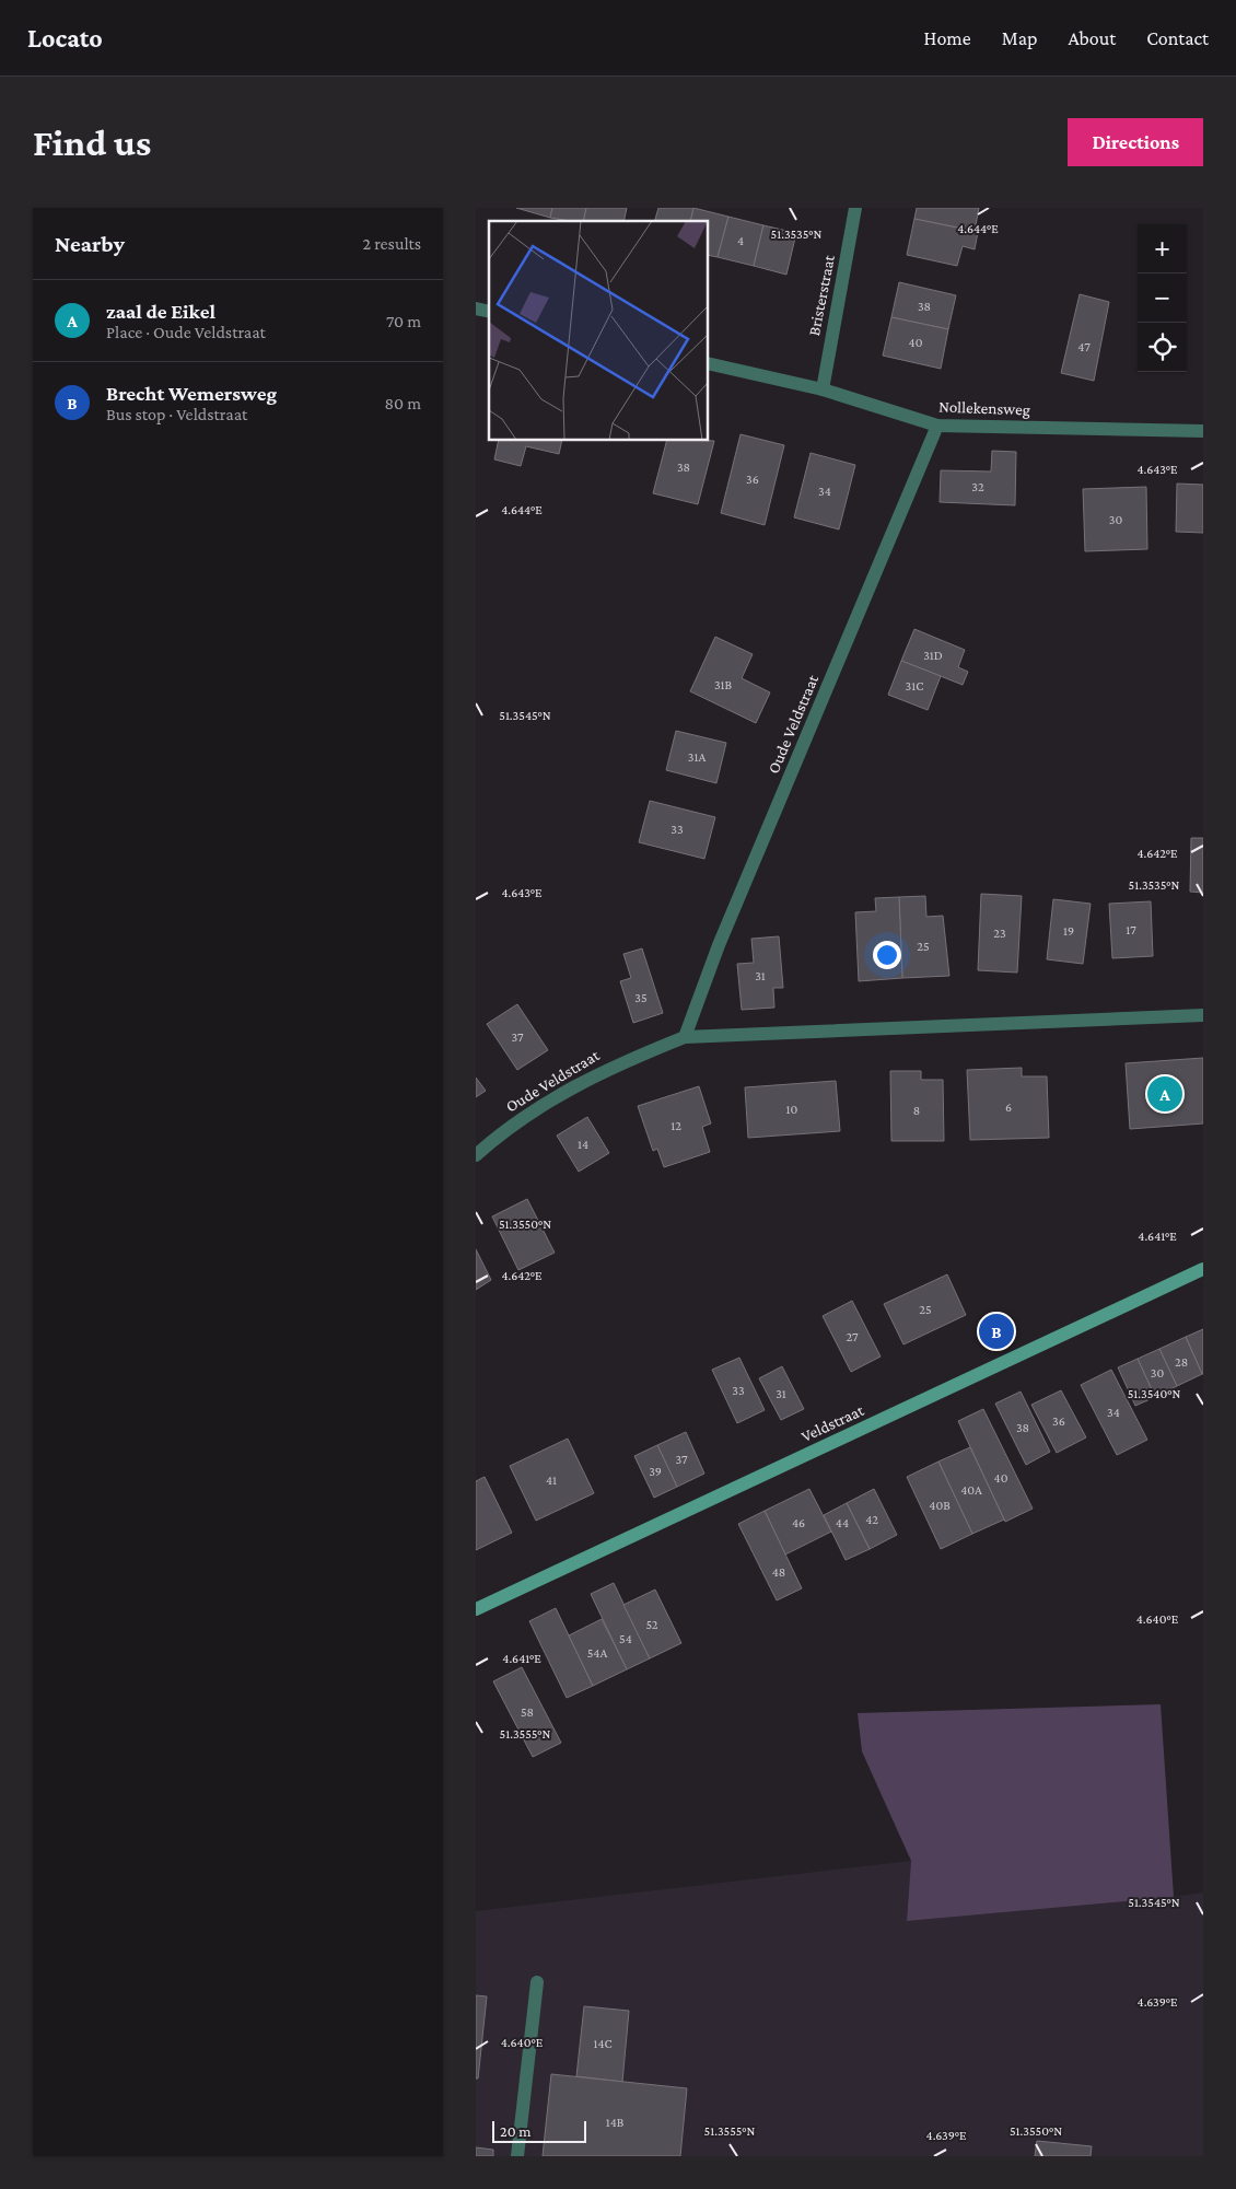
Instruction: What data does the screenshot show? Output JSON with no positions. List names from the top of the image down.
{
  "streets": {
    "street": [
      "Bristerstraat",
      "Nollekensweg",
      "Oude Veldstraat",
      "Veldstraat"
    ]
  },
  "crossings": [
    ["Bristerstraat", "Nollekensweg"],
    ["Nollekensweg", "Oude Veldstraat"]
  ],
  "house_numbers": [
    "4",
    "38",
    "40",
    "47",
    "38",
    "36",
    "32",
    "34",
    "30",
    "31D",
    "31B",
    "31C",
    "31A",
    "33",
    "17",
    "19",
    "23",
    "25",
    "31",
    "35",
    "37",
    "6",
    "10",
    "8",
    "12",
    "14",
    "25",
    "27",
    "28",
    "30",
    "33",
    "31",
    "34",
    "36",
    "38",
    "37",
    "39",
    "40",
    "41",
    "40A",
    "40B",
    "42",
    "46",
    "44",
    "48",
    "52",
    "54",
    "54A",
    "58",
    "14C",
    "14B"
  ],
  "scale_bar": "20 m",
  "page": {
    "header": "Locato",
    "nav": [
      "Home",
      "Map",
      "About",
      "Contact"
    ],
    "buttons": "Directions",
    "title": "Find us",
    "heading": ["Nearby", "2 results"],
    "map_buttons": ["+", "−"],
    "list": [
      {
        "mark": "A",
        "name": "zaal de Eikel",
        "note": "Place · Oude Veldstraat",
        "value": "70 m"
      },
      {
        "mark": "B",
        "name": "Brecht Wemersweg",
        "note": "Bus stop · Veldstraat",
        "value": "80 m"
      }
    ],
    "pins": ["A", "B"],
    "scale": "20 m"
  },
  "coordinates": [
    "4.644°E",
    "51.3535°N",
    "4.643°E",
    "51.3545°N",
    "4.642°E",
    "51.3550°N",
    "4.641°E",
    "51.3540°N",
    "4.640°E",
    "51.3555°N",
    "4.639°E"
  ]
}
